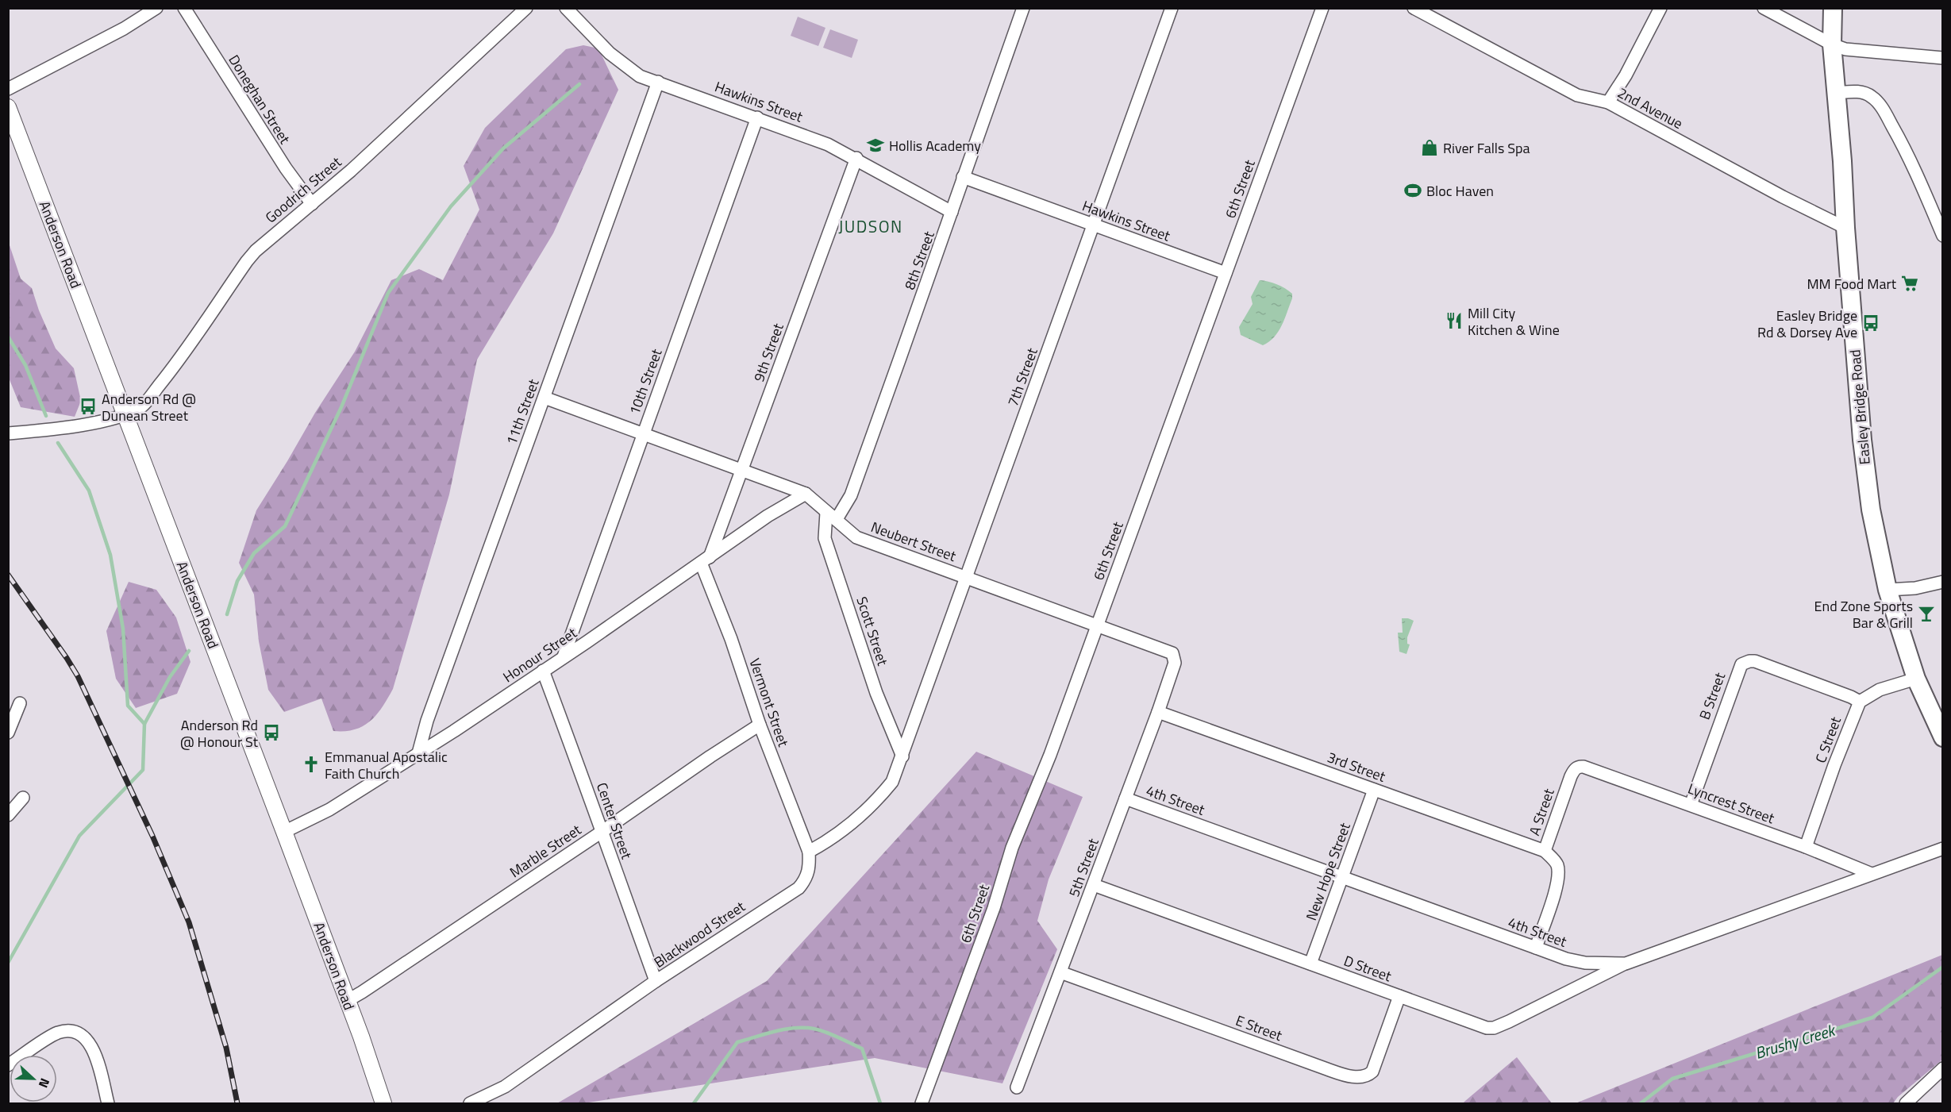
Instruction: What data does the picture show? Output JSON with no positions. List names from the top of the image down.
{
  "streets": {
    "highway": ["Easley Bridge Road"],
    "main road": ["Anderson Road"],
    "street": [
      "Doneghan Street",
      "Hawkins Street",
      "2nd Avenue",
      "6th Street",
      "Goodrich Street",
      "8th Street",
      "9th Street",
      "7th Street",
      "10th Street",
      "11th Street",
      "Neubert Street",
      "Scott Street",
      "Honour Street",
      "B Street",
      "Vermont Street",
      "C Street",
      "3rd Street",
      "4th Street",
      "Lyncrest Street",
      "A Street",
      "Center Street",
      "Marble Street",
      "5th Street",
      "New Hope Street",
      "Blackwood Street",
      "D Street",
      "E Street"
    ]
  },
  "crossings": [
    ["Doneghan Street", "Goodrich Street"],
    ["Hawkins Street", "6th Street"],
    ["Hawkins Street", "8th Street"],
    ["Hawkins Street", "9th Street"],
    ["Hawkins Street", "7th Street"],
    ["Hawkins Street", "10th Street"],
    ["Hawkins Street", "11th Street"],
    ["2nd Avenue", "Easley Bridge Road"],
    ["6th Street", "Neubert Street"],
    ["Goodrich Street", "Anderson Road"],
    ["Anderson Road", "Honour Street"],
    ["Anderson Road", "Marble Street"],
    ["8th Street", "Neubert Street"],
    ["8th Street", "Scott Street"],
    ["9th Street", "Neubert Street"],
    ["9th Street", "Honour Street"],
    ["9th Street", "Vermont Street"],
    ["7th Street", "Neubert Street"],
    ["7th Street", "Scott Street"],
    ["10th Street", "Neubert Street"],
    ["10th Street", "Honour Street"],
    ["11th Street", "Neubert Street"],
    ["11th Street", "Honour Street"],
    ["Neubert Street", "Scott Street"],
    ["Neubert Street", "Honour Street"],
    ["Neubert Street", "5th Street"],
    ["Honour Street", "Vermont Street"],
    ["Honour Street", "Center Street"],
    ["B Street", "C Street"],
    ["B Street", "Lyncrest Street"],
    ["Vermont Street", "Marble Street"],
    ["Vermont Street", "Blackwood Street"],
    ["C Street", "Lyncrest Street"],
    ["3rd Street", "A Street"],
    ["3rd Street", "5th Street"],
    ["3rd Street", "New Hope Street"],
    ["4th Street", "Lyncrest Street"],
    ["4th Street", "A Street"],
    ["4th Street", "5th Street"],
    ["4th Street", "New Hope Street"],
    ["4th Street", "D Street"],
    ["Lyncrest Street", "A Street"],
    ["Center Street", "Marble Street"],
    ["Center Street", "Blackwood Street"],
    ["5th Street", "D Street"],
    ["5th Street", "E Street"],
    ["New Hope Street", "D Street"],
    ["D Street", "E Street"]
  ],
  "districts": ["JUDSON"],
  "water": ["Brushy Creek"],
  "places": {
    "school or university": ["Hollis Academy"],
    "shop": ["River Falls Spa"],
    "sports": ["Bloc Haven"],
    "supermarket": ["MM Food Mart"],
    "restaurant": ["Mill City Kitchen & Wine"],
    "bus stop": ["Easley Bridge Rd & Dorsey Ave", "Anderson Rd @ Dunean Street", "Anderson Rd @ Honour St"],
    "bar": ["End Zone Sports Bar & Grill"],
    "church": ["Emmanual Apostalic Faith Church"]
  },
  "north": "right"
}
